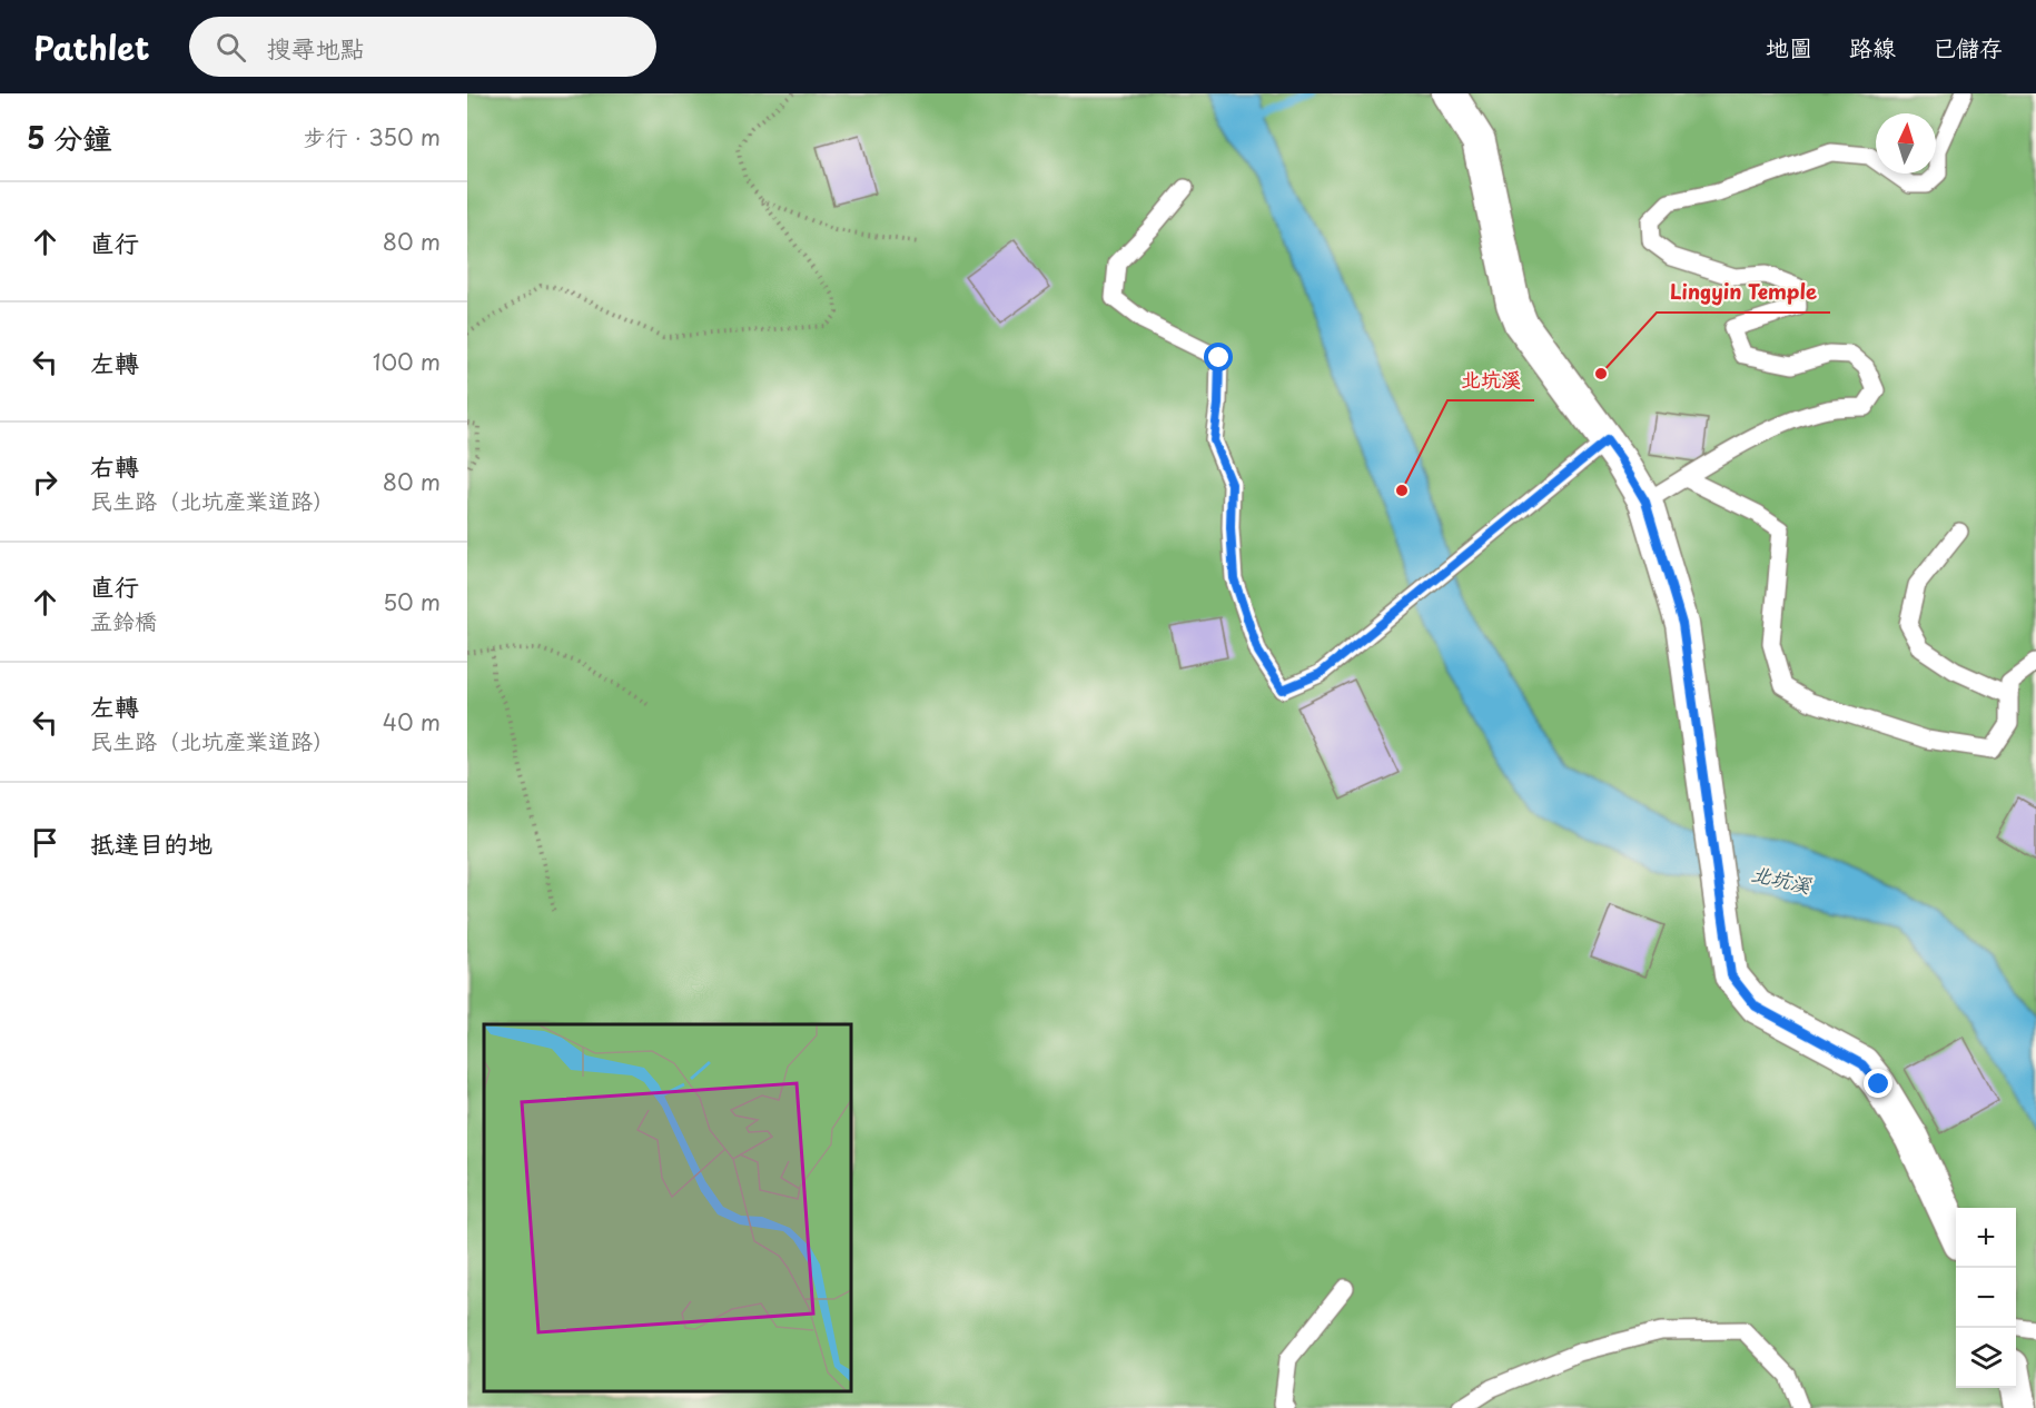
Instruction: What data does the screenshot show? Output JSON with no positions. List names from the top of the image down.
{
  "water": ["北坑溪"],
  "places": ["Lingyin Temple", "北坑溪"],
  "north": "top",
  "page": {
    "header": "Pathlet",
    "search": "搜尋地點",
    "nav": ["地圖", "路線", "已儲存"],
    "heading": ["5 分鐘", "步行 · 350 m"],
    "list": [
      ["直行", "80 m"],
      ["左轉", "100 m"],
      ["右轉", "民生路（北坑產業道路）", "80 m"],
      ["直行", "孟鈴橋", "50 m"],
      ["左轉", "民生路（北坑產業道路）", "40 m"],
      "抵達目的地"
    ],
    "map_buttons": ["+", "−"]
  }
}
